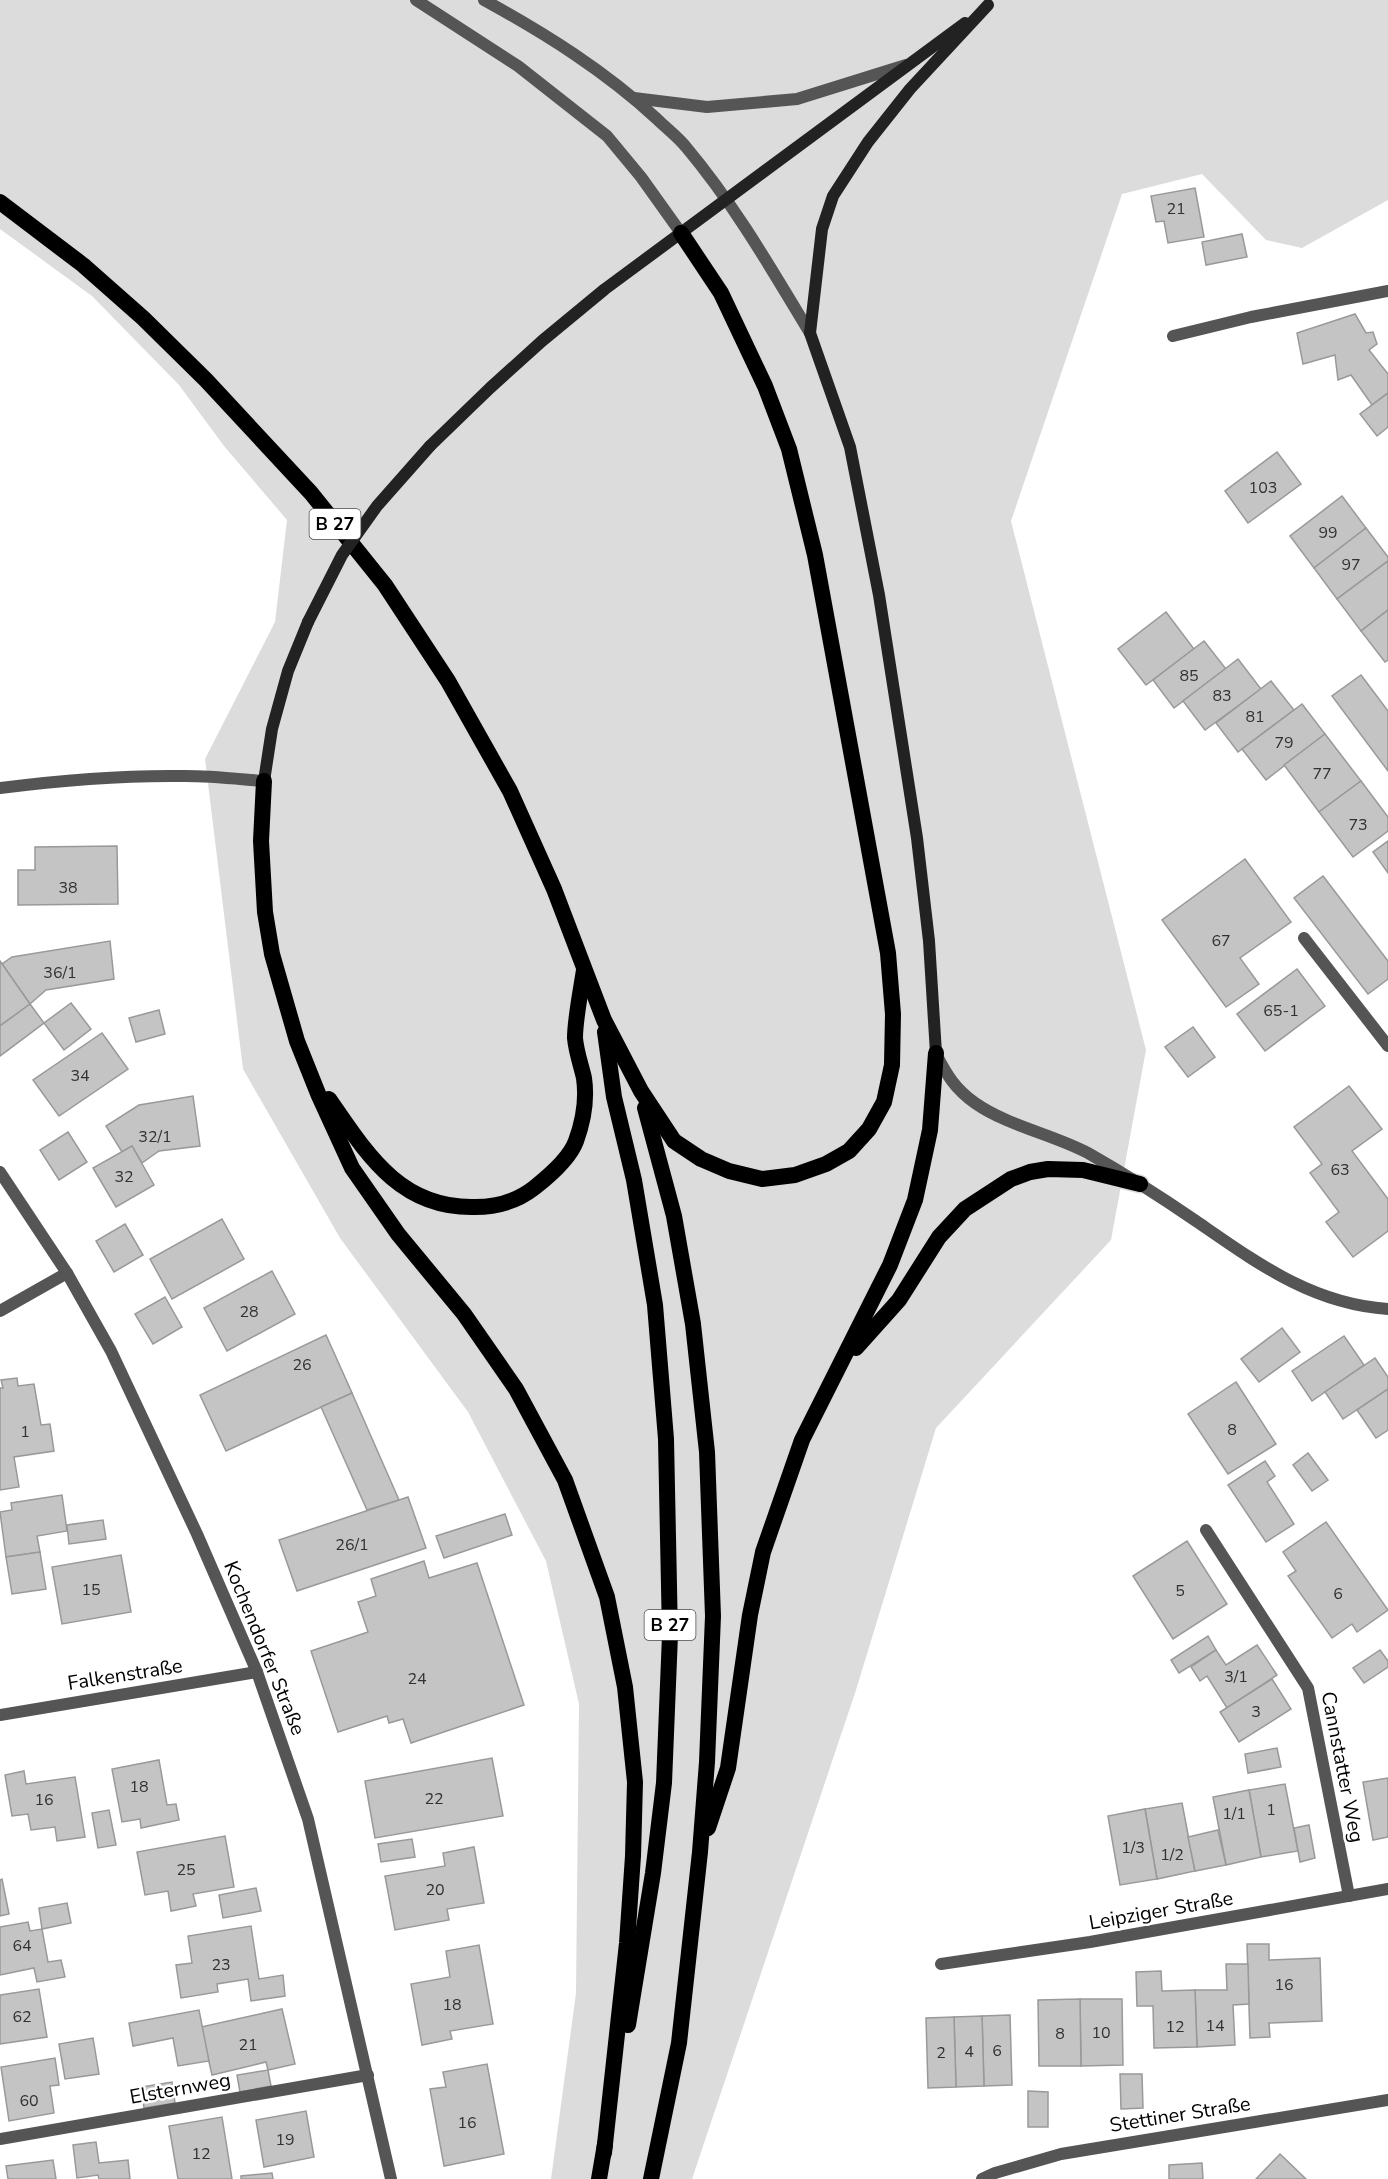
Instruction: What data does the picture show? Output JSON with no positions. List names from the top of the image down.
{
  "streets": {
    "highway": ["B 27"],
    "street": [
      "Kochendorfer Straße",
      "Falkenstraße",
      "Cannstatter Weg",
      "Leipziger Straße",
      "Elsternweg",
      "Stettiner Straße"
    ]
  },
  "crossings": [
    ["Kochendorfer Straße", "Falkenstraße"],
    ["Kochendorfer Straße", "Elsternweg"],
    ["Cannstatter Weg", "Leipziger Straße"]
  ],
  "house_numbers": [
    "21",
    "103",
    "99",
    "97",
    "85",
    "83",
    "81",
    "79",
    "77",
    "73",
    "38",
    "67",
    "36/1",
    "65-1",
    "34",
    "32/1",
    "63",
    "32",
    "28",
    "26",
    "8",
    "1",
    "26/1",
    "15",
    "5",
    "6",
    "3/1",
    "24",
    "3",
    "18",
    "22",
    "16",
    "1",
    "1/1",
    "1/3",
    "1/2",
    "25",
    "20",
    "64",
    "23",
    "16",
    "18",
    "62",
    "14",
    "12",
    "10",
    "8",
    "21",
    "6",
    "4",
    "2",
    "60",
    "16",
    "19",
    "12"
  ]
}
